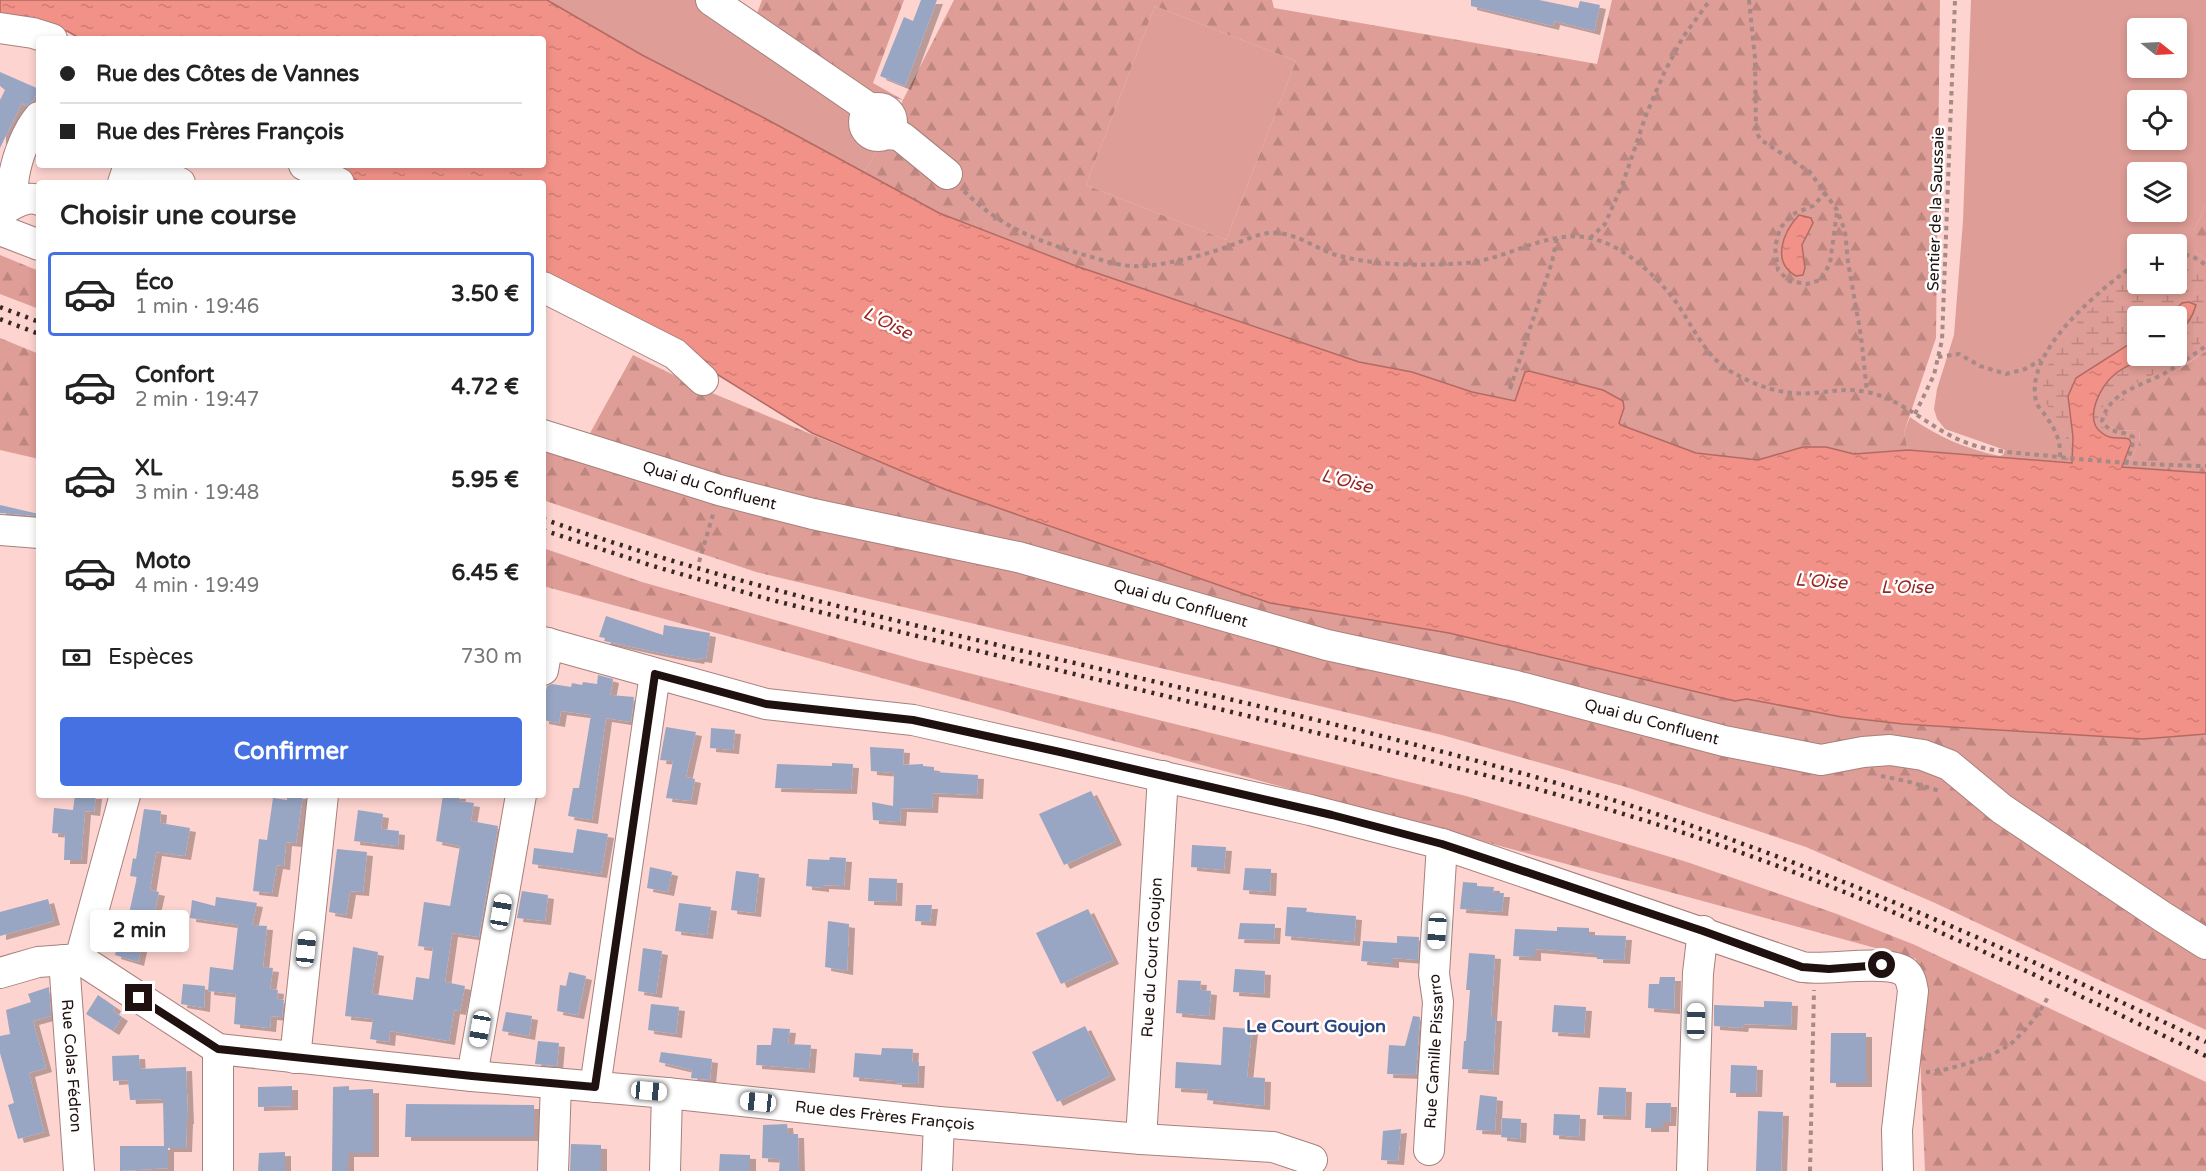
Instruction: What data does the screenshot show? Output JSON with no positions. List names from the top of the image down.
{
  "streets": {
    "street": [
      "Quai du Confluent",
      "Rue du Court Goujon",
      "Rue Camille Pissarro",
      "Rue Colas Fédron",
      "Rue des Frères François"
    ],
    "path": ["Sentier de la Saussaie"]
  },
  "crossings": [
    ["Rue du Court Goujon", "Rue des Frères François"],
    ["Rue Colas Fédron", "Rue des Frères François"]
  ],
  "districts": ["Le Court Goujon"],
  "water": ["L'Oise", "L’Oise"],
  "north": "right",
  "page": {
    "map_buttons": ["+", "−"],
    "banner": ["Rue des Côtes de Vannes", "Rue des Frères François"],
    "heading": "Choisir une course",
    "list": [
      {
        "name": "Éco",
        "note": "1 min · 19:46",
        "value": "3.50 €"
      },
      {
        "name": "Confort",
        "note": "2 min · 19:47",
        "value": "4.72 €"
      },
      {
        "name": "XL",
        "note": "3 min · 19:48",
        "value": "5.95 €"
      },
      {
        "name": "Moto",
        "note": "4 min · 19:49",
        "value": "6.45 €"
      }
    ],
    "pay": ["Espèces", "730 m"],
    "buttons": "Confirmer",
    "bubble": "2 min"
  }
}
